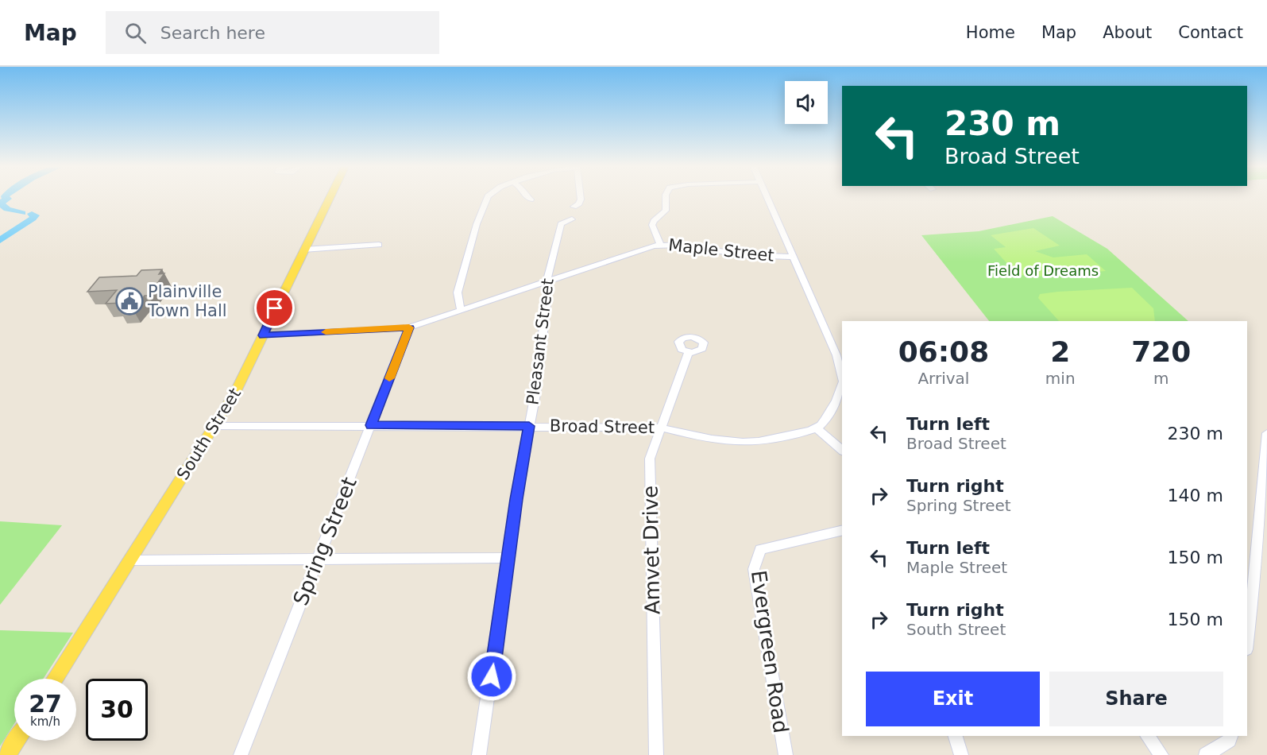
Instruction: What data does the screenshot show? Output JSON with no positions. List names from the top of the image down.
{
  "streets": {
    "main road": ["South Street"],
    "street": [
      "Maple Street",
      "Pleasant Street",
      "Broad Street",
      "Spring Street",
      "Amvet Drive",
      "Evergreen Road"
    ]
  },
  "crossings": [
    ["Maple Street", "Pleasant Street"],
    ["Maple Street", "South Street"],
    ["Maple Street", "Spring Street"],
    ["Pleasant Street", "Broad Street"],
    ["Broad Street", "South Street"],
    ["Broad Street", "Spring Street"],
    ["Broad Street", "Amvet Drive"]
  ],
  "parks": ["Field of Dreams"],
  "places": {
    "public building": ["Plainville Town Hall"]
  },
  "page": {
    "header": "Map",
    "search": "Search here",
    "nav": [
      "Home",
      "Map",
      "About",
      "Contact"
    ],
    "turn": ["230 m", "Broad Street"],
    "eta": [
      "06:08",
      "Arrival",
      "2",
      "min",
      "720",
      "m"
    ],
    "list": [
      {
        "name": "Turn left",
        "note": "Broad Street",
        "value": "230 m"
      },
      {
        "name": "Turn right",
        "note": "Spring Street",
        "value": "140 m"
      },
      {
        "name": "Turn left",
        "note": "Maple Street",
        "value": "150 m"
      },
      {
        "name": "Turn right",
        "note": "South Street",
        "value": "150 m"
      }
    ],
    "buttons": ["Exit", "Share"],
    "speed": "27 km/h",
    "limit": "30"
  }
}
